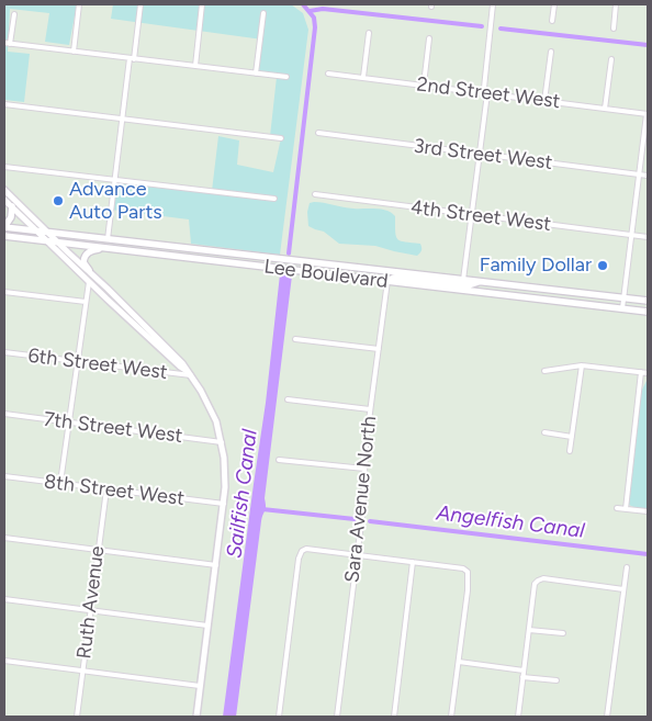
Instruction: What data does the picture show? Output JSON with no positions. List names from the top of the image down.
{
  "streets": {
    "main road": ["Lee Boulevard"],
    "street": [
      "2nd Street West",
      "3rd Street West",
      "4th Street West",
      "6th Street West",
      "7th Street West",
      "8th Street West",
      "Sara Avenue North",
      "Ruth Avenue"
    ]
  },
  "crossings": [
    ["Lee Boulevard", "Sara Avenue North"],
    ["8th Street West", "Ruth Avenue"]
  ],
  "water": ["Sailfish Canal", "Angelfish Canal"],
  "places": ["Advance Auto Parts", "Family Dollar"]
}
